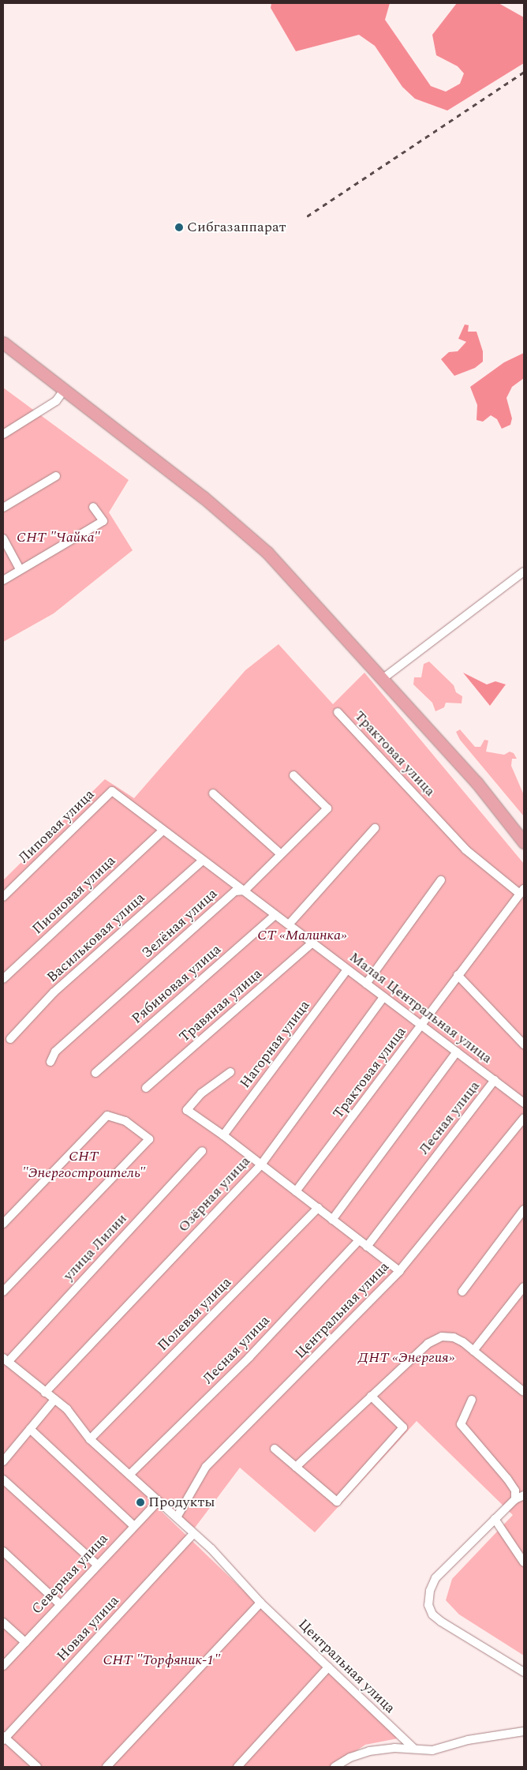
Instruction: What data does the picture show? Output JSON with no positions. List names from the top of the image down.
{
  "streets": {
    "street": [
      "Трактовая улица",
      "Липовая улица",
      "Пионовая улица",
      "Зелёная улица",
      "Васильковая улица",
      "Рябиновая улица",
      "Травяная улица",
      "Малая Центральная улица",
      "Нагорная улица",
      "Лесная улица",
      "Озёрная улица",
      "улица Лилии",
      "Центральная улица",
      "Полевая улица",
      "Северная улица",
      "Новая улица"
    ]
  },
  "crossings": [
    ["Трактовая улица", "Малая Центральная улица"],
    ["Липовая улица", "Малая Центральная улица"],
    ["Пионовая улица", "Малая Центральная улица"],
    ["Зелёная улица", "Малая Центральная улица"],
    ["Васильковая улица", "Малая Центральная улица"],
    ["Рябиновая улица", "Малая Центральная улица"],
    ["Травяная улица", "Малая Центральная улица"],
    ["Малая Центральная улица", "Нагорная улица"],
    ["Малая Центральная улица", "Лесная улица"],
    ["Малая Центральная улица", "Озёрная улица"],
    ["Лесная улица", "Центральная улица"],
    ["Озёрная улица", "Центральная улица"],
    ["улица Лилии", "Центральная улица"],
    ["Центральная улица", "Полевая улица"],
    ["Центральная улица", "Северная улица"],
    ["Центральная улица", "Новая улица"]
  ],
  "parks": [
    "СНТ \"Чайка\"",
    "CТ «Малинка»",
    "СНТ \"Энергостроитель\"",
    "ДНТ «Энергия»",
    "СНТ \"Торфяник-1\""
  ],
  "places": ["Сибгазаппарат", "Продукты"]
}
